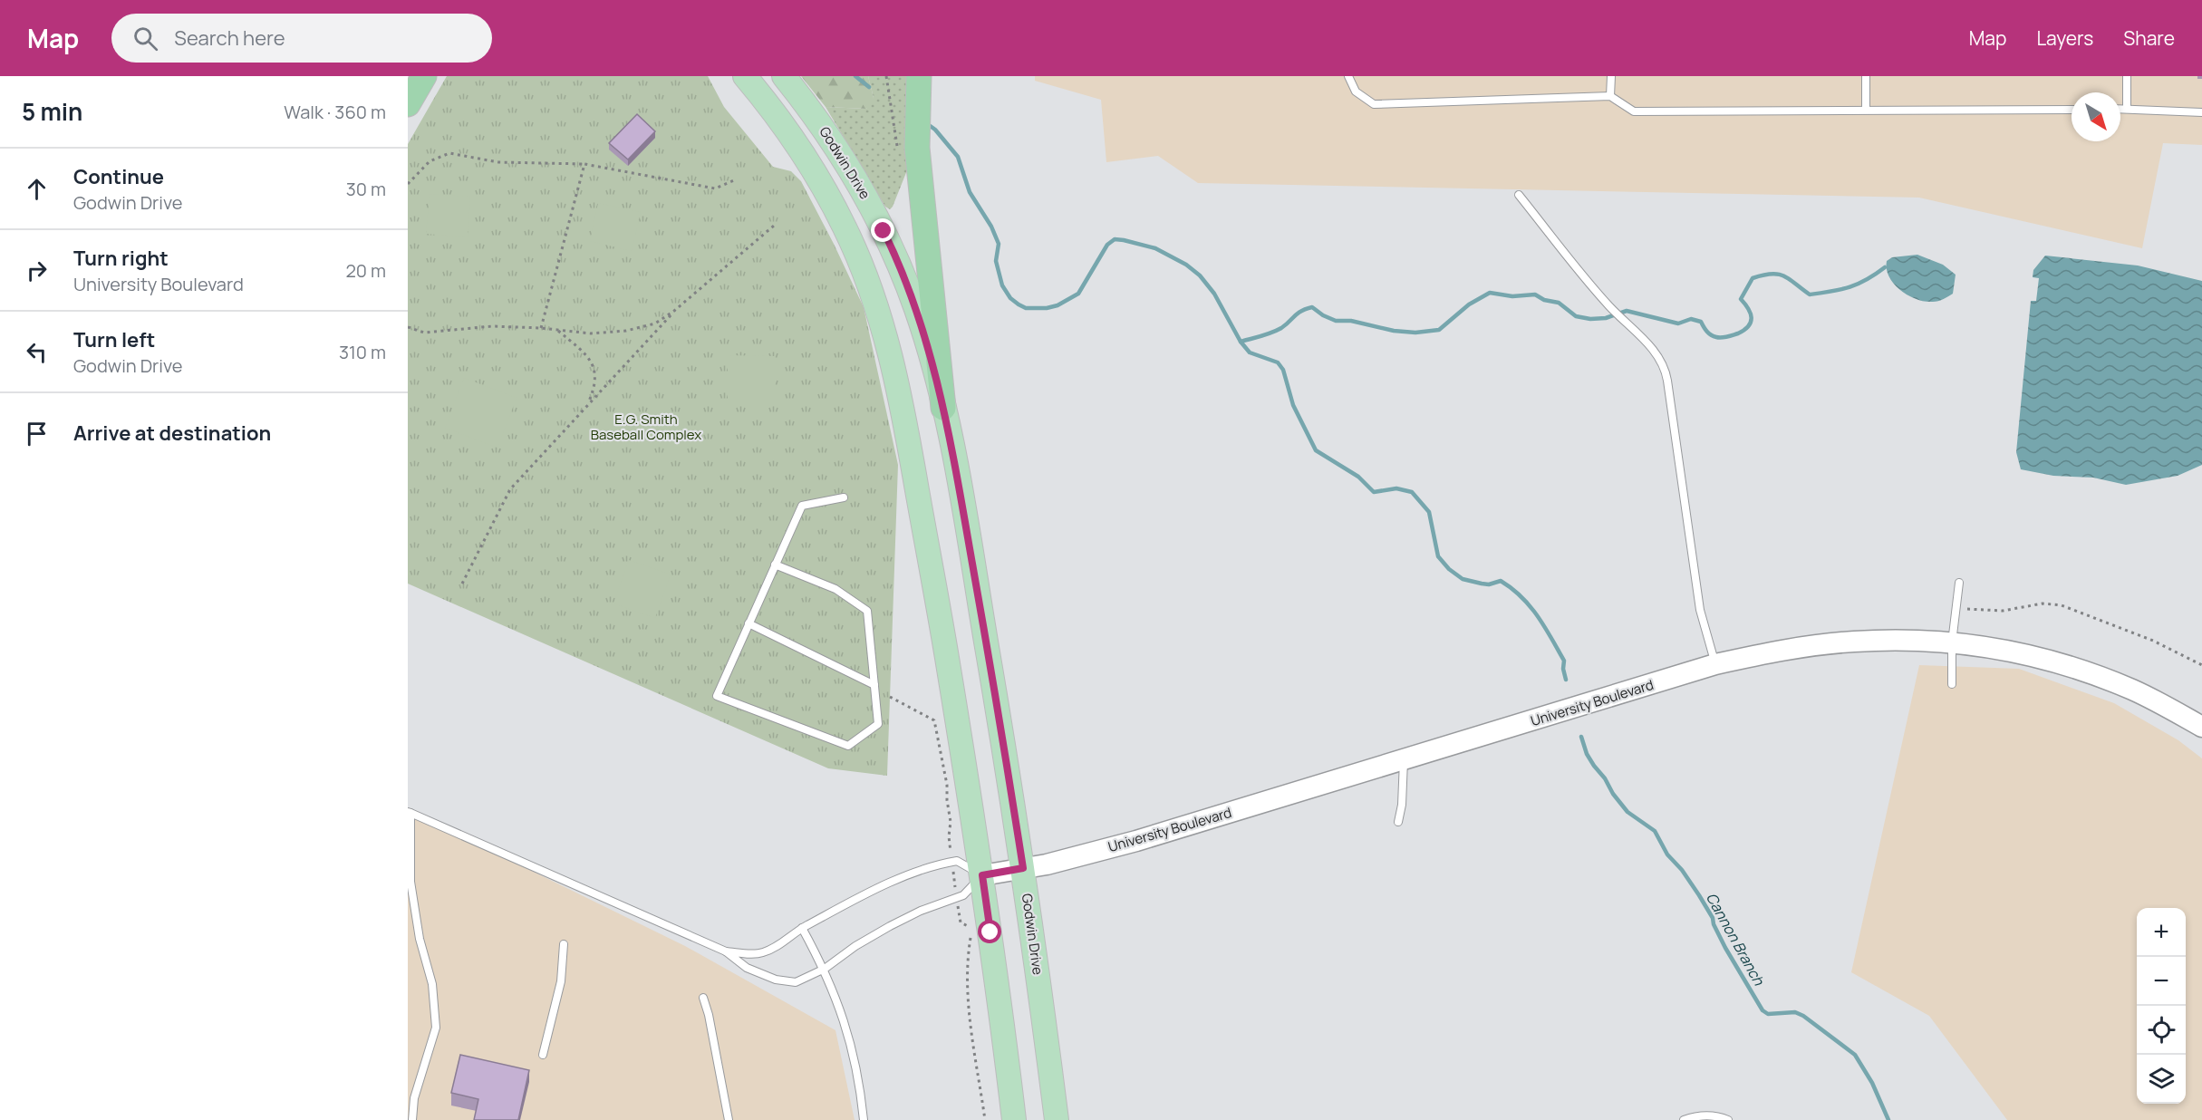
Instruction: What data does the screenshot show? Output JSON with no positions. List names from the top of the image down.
{
  "streets": {
    "main road": ["Godwin Drive", "University Boulevard"]
  },
  "crossings": [
    ["Godwin Drive", "University Boulevard"]
  ],
  "water": ["Cannon Branch"],
  "parks": ["E.G. Smith Baseball Complex"],
  "north": "bottom right",
  "page": {
    "header": "Map",
    "search": "Search here",
    "nav": ["Map", "Layers", "Share"],
    "heading": ["5 min", "Walk · 360 m"],
    "list": [
      ["Continue", "Godwin Drive", "30 m"],
      ["Turn right", "University Boulevard", "20 m"],
      ["Turn left", "Godwin Drive", "310 m"],
      "Arrive at destination"
    ],
    "map_buttons": ["+", "−"]
  }
}
